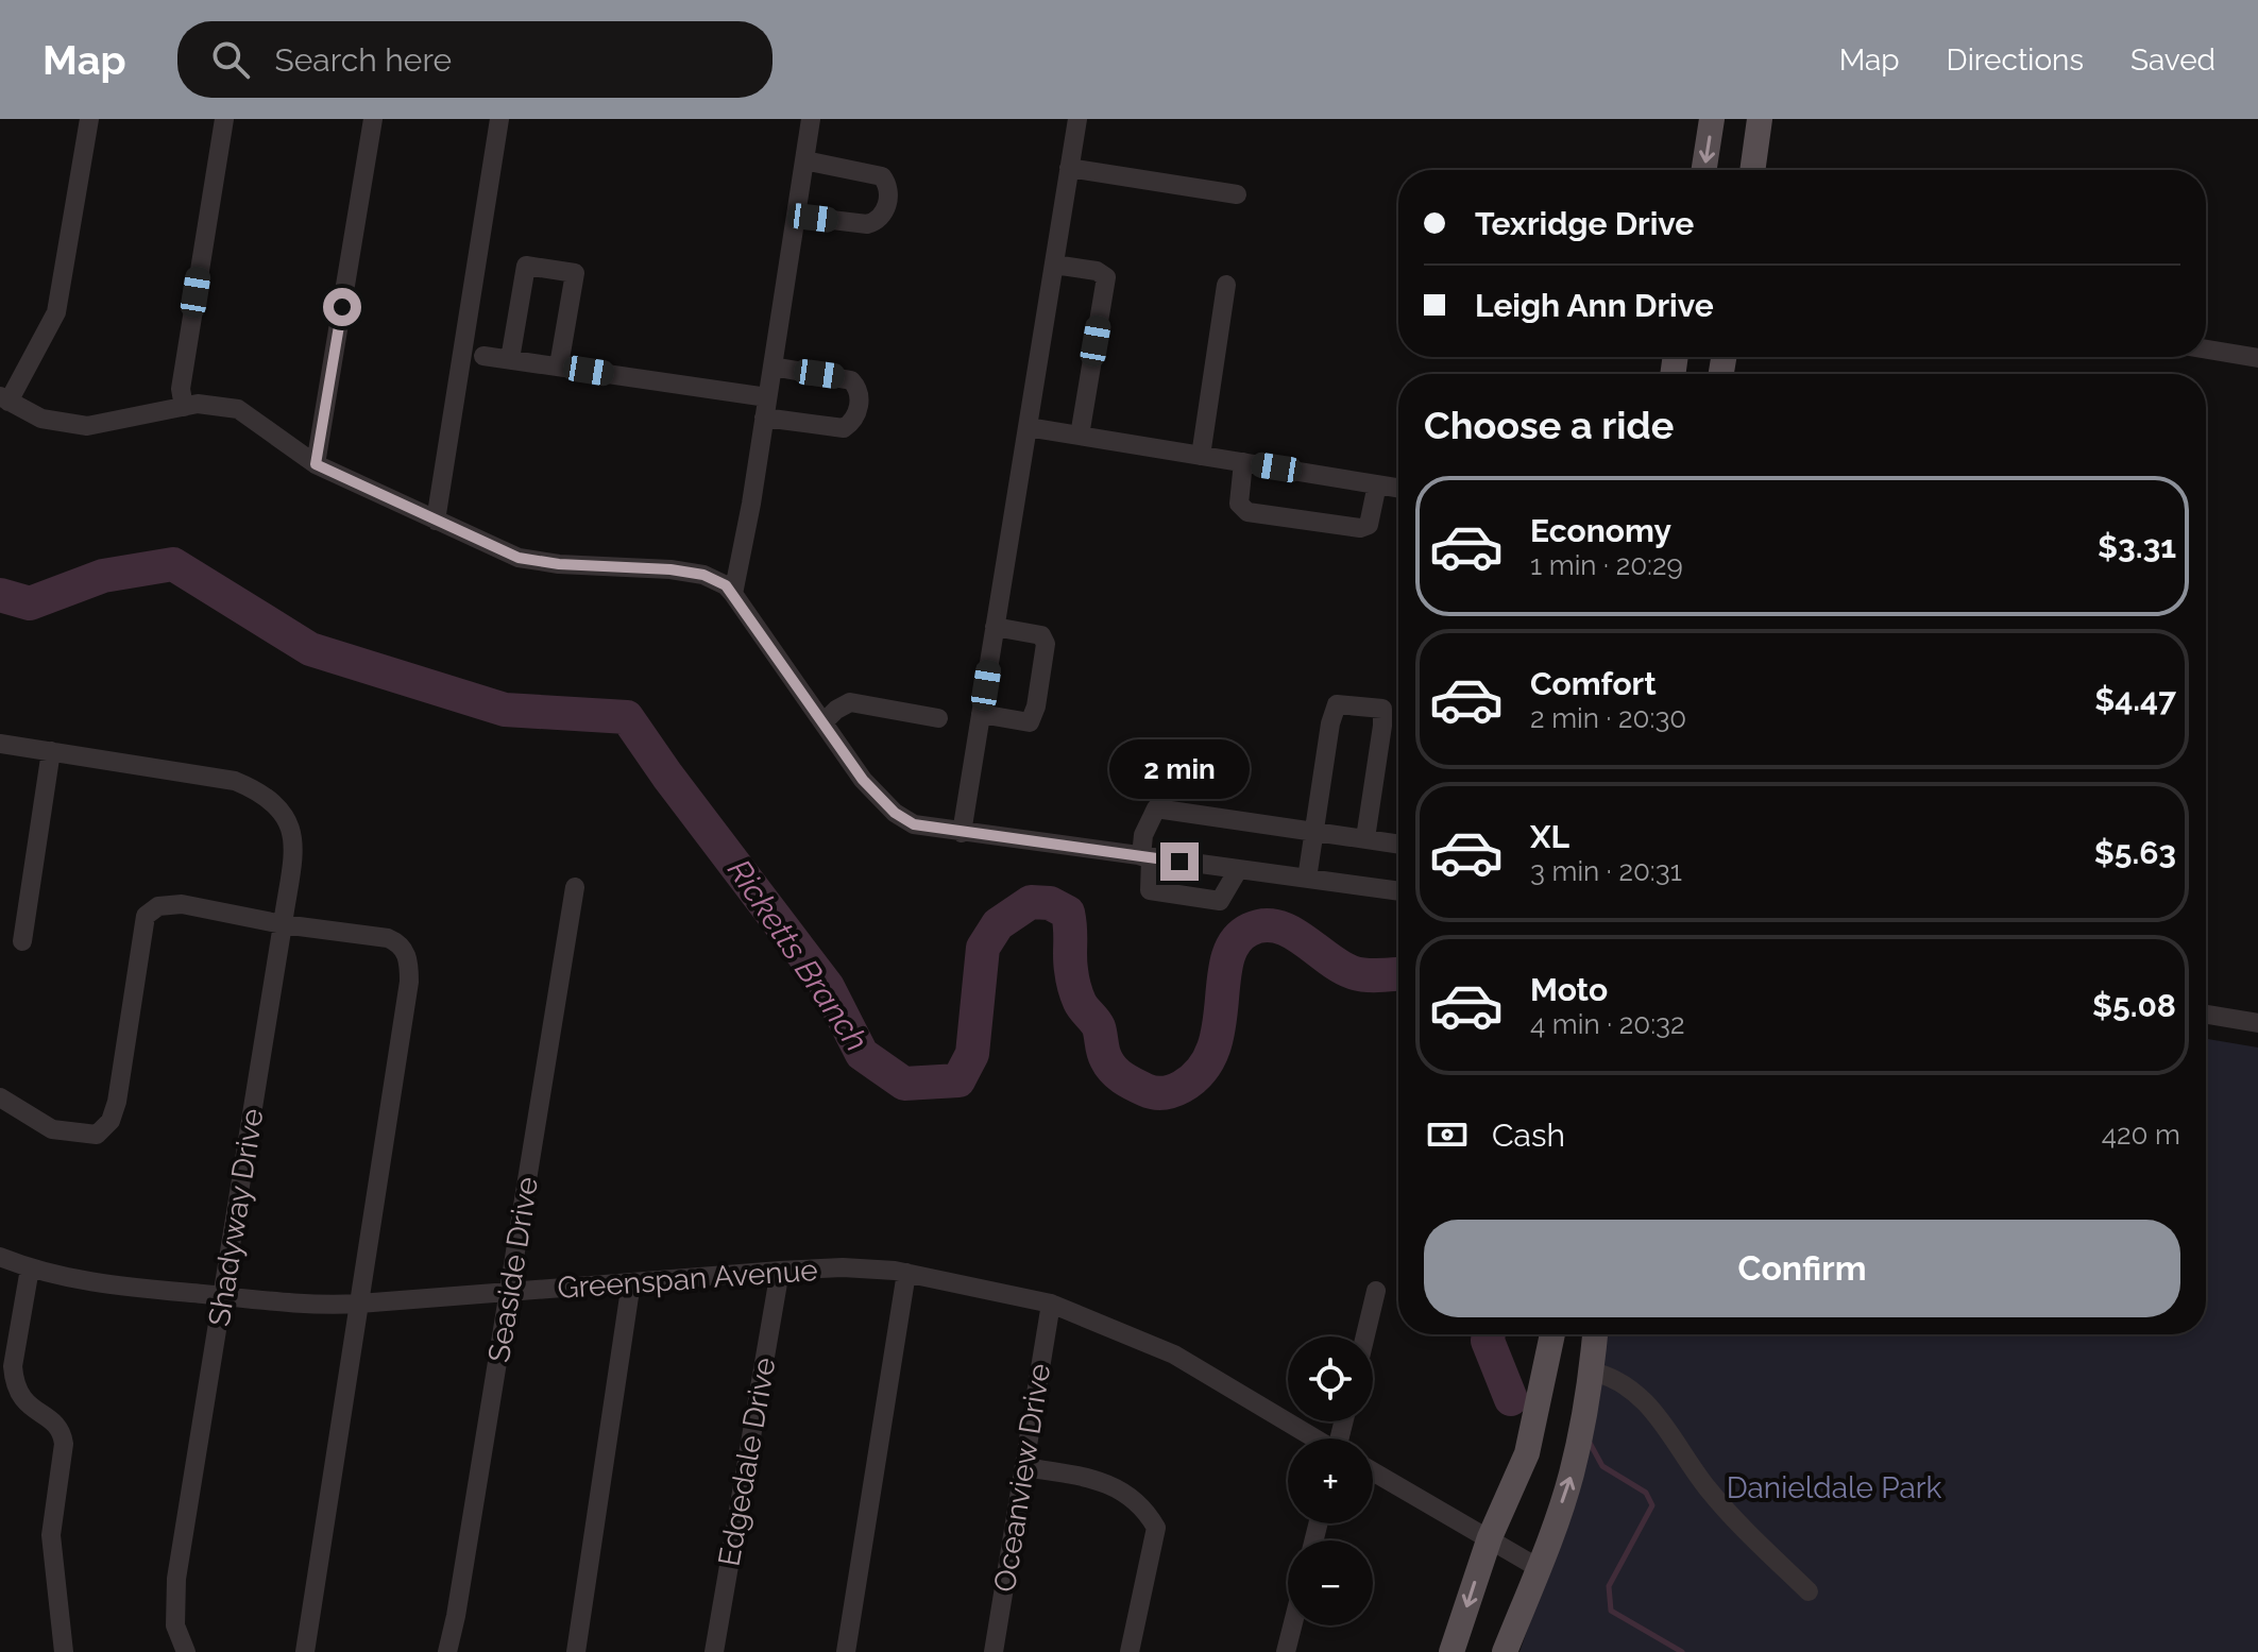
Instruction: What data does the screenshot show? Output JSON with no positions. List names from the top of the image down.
{
  "streets": {
    "street": [
      "Shadyway Drive",
      "Seaside Drive",
      "Greenspan Avenue",
      "Edgedale Drive",
      "Oceanview Drive"
    ]
  },
  "crossings": [
    ["Shadyway Drive", "Greenspan Avenue"],
    ["Seaside Drive", "Greenspan Avenue"],
    ["Greenspan Avenue", "Edgedale Drive"],
    ["Greenspan Avenue", "Oceanview Drive"]
  ],
  "water": ["Ricketts Branch"],
  "parks": ["Danieldale Park"],
  "page": {
    "header": "Map",
    "search": "Search here",
    "nav": ["Map", "Directions", "Saved"],
    "banner": ["Texridge Drive", "Leigh Ann Drive"],
    "heading": "Choose a ride",
    "list": [
      {
        "name": "Economy",
        "note": "1 min · 20:29",
        "value": "$3.31"
      },
      {
        "name": "Comfort",
        "note": "2 min · 20:30",
        "value": "$4.47"
      },
      {
        "name": "XL",
        "note": "3 min · 20:31",
        "value": "$5.63"
      },
      {
        "name": "Moto",
        "note": "4 min · 20:32",
        "value": "$5.08"
      }
    ],
    "bubble": "2 min",
    "pay": ["Cash", "420 m"],
    "buttons": "Confirm",
    "map_buttons": ["+", "−"]
  }
}
